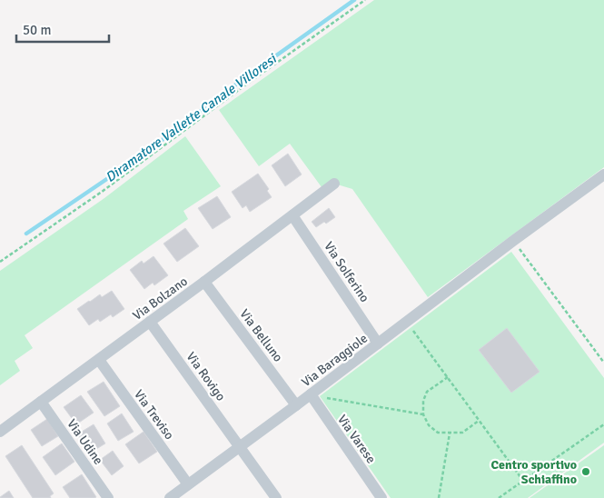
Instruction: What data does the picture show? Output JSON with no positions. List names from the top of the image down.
{
  "streets": {
    "street": [
      "Via Solferino",
      "Via Bolzano",
      "Via Belluno",
      "Via Baraggiole",
      "Via Rovigo",
      "Via Treviso",
      "Via Varese",
      "Via Udine"
    ]
  },
  "crossings": [
    ["Via Solferino", "Via Bolzano"],
    ["Via Solferino", "Via Baraggiole"],
    ["Via Bolzano", "Via Belluno"],
    ["Via Bolzano", "Via Rovigo"],
    ["Via Bolzano", "Via Treviso"],
    ["Via Bolzano", "Via Udine"],
    ["Via Belluno", "Via Baraggiole"],
    ["Via Baraggiole", "Via Rovigo"],
    ["Via Baraggiole", "Via Treviso"],
    ["Via Baraggiole", "Via Varese"]
  ],
  "water": ["Diramatore Vallette Canale Villoresi"],
  "places": ["Centro sportivo Schiaffino"],
  "scale_bar": "50 m"
}
